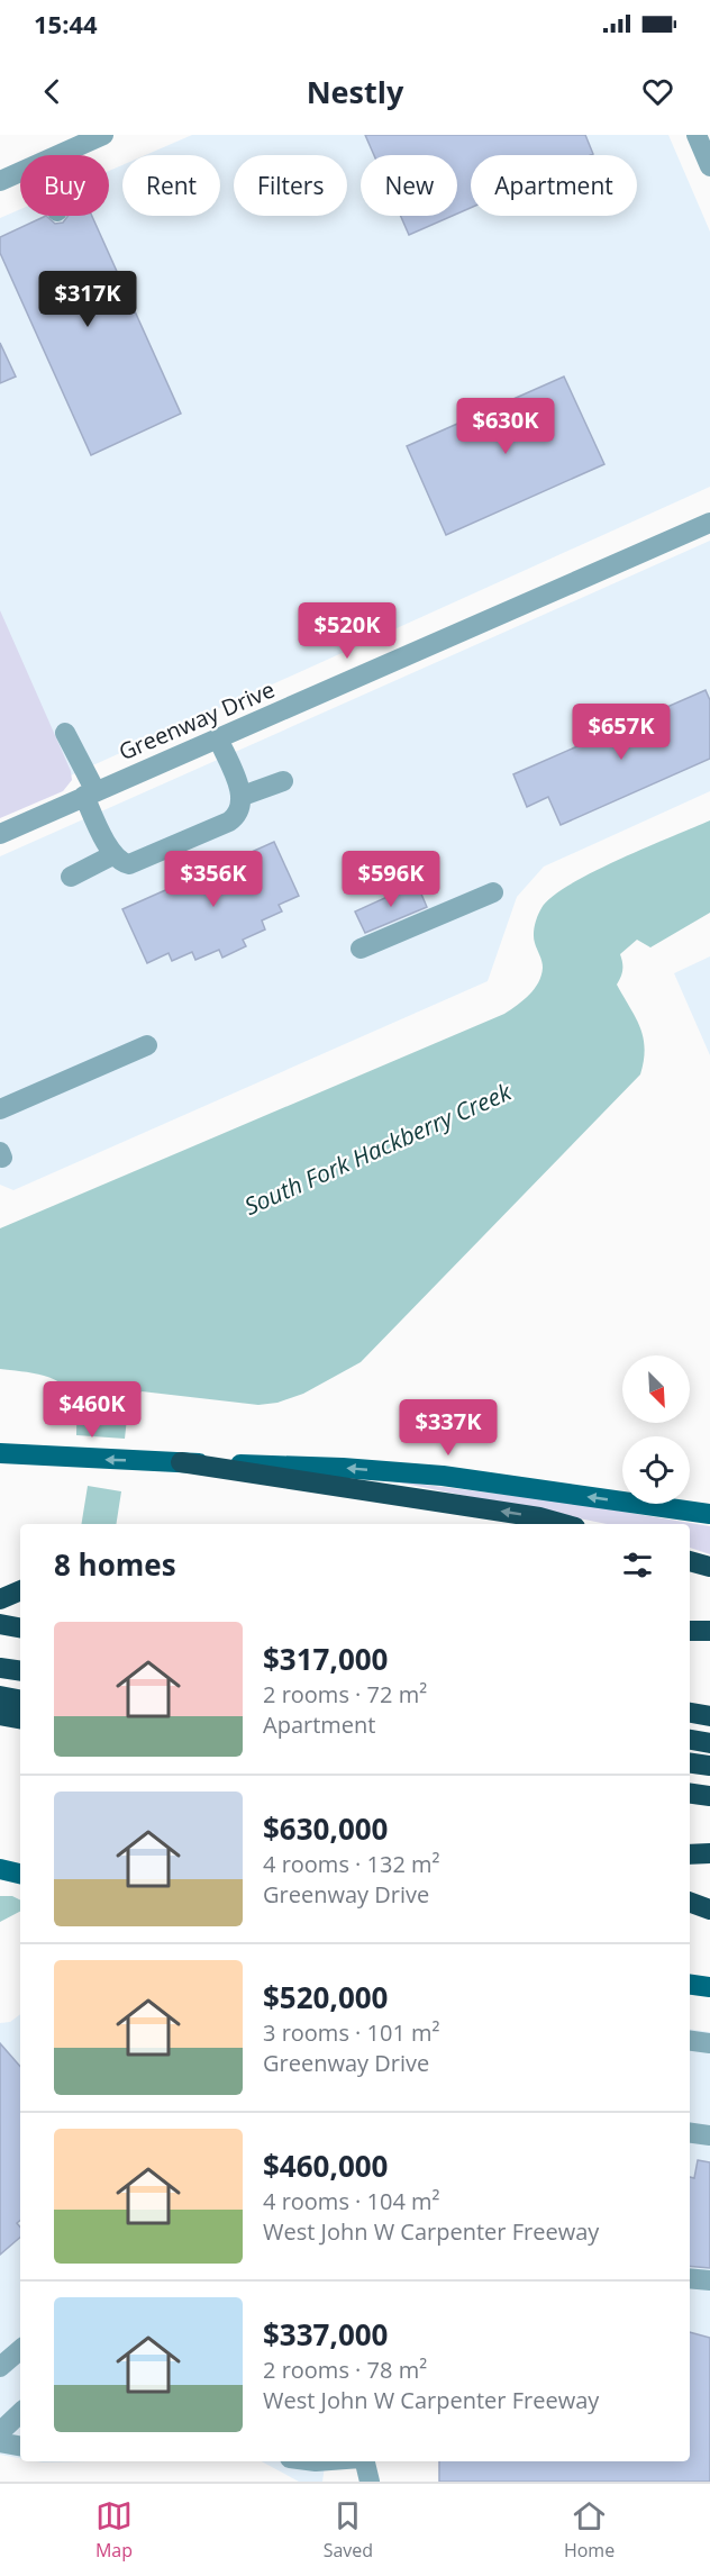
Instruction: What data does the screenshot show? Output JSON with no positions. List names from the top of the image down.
{
  "streets": {
    "street": ["Greenway Drive"]
  },
  "water": ["South Fork Hackberry Creek"],
  "north": "bottom right",
  "page": {
    "status": "15:44",
    "header": "Nestly",
    "chip": [
      "Buy",
      "Rent",
      "Filters",
      "New",
      "Apartment"
    ],
    "price": [
      "$317K",
      "$630K",
      "$520K",
      "$657K",
      "$356K",
      "$596K",
      "$460K",
      "$337K"
    ],
    "heading": "8 homes",
    "list": [
      {
        "name": "$317,000",
        "note": "2 rooms · 72 m² · Apartment"
      },
      {
        "name": "$630,000",
        "note": "4 rooms · 132 m² · Greenway Drive"
      },
      {
        "name": "$520,000",
        "note": "3 rooms · 101 m² · Greenway Drive"
      },
      {
        "name": "$460,000",
        "note": "4 rooms · 104 m² · West John W Carpenter Freeway"
      },
      {
        "name": "$337,000",
        "note": "2 rooms · 78 m² · West John W Carpenter Freeway"
      }
    ],
    "tabs": ["Map", "Saved", "Home"]
  }
}
